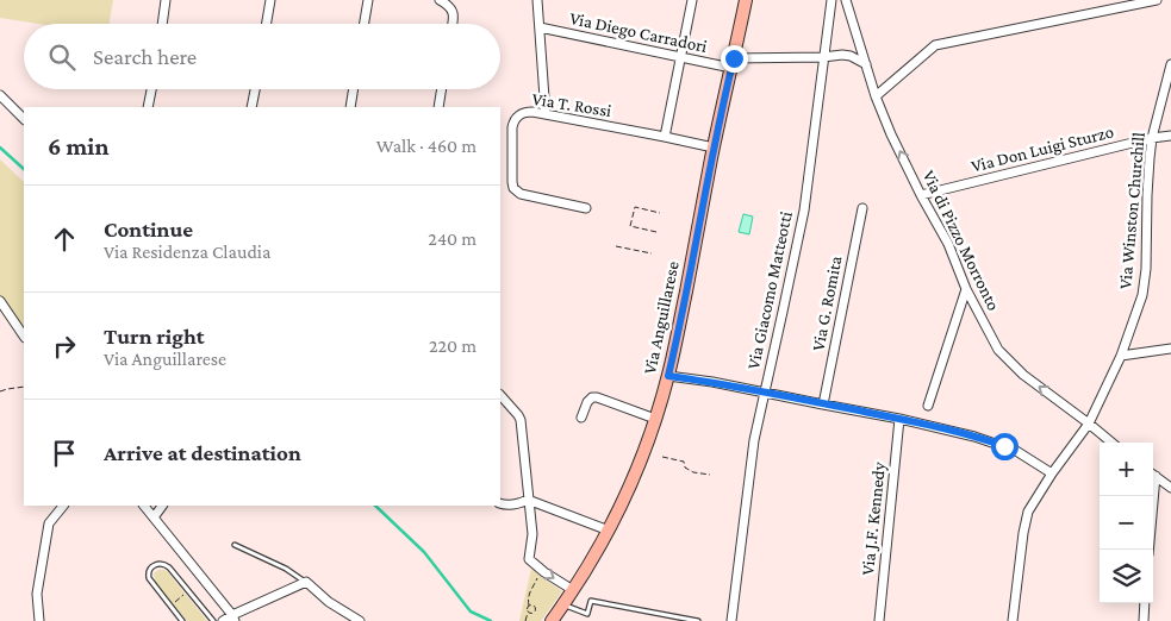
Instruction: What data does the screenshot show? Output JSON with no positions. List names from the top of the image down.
{
  "streets": {
    "main road": ["Via Anguillarese"],
    "street": [
      "Via Diego Carradori",
      "Via T. Rossi",
      "Via Don Luigi Sturzo",
      "Via Winston Churchill",
      "Via di Pizzo Morronto",
      "Via Giacomo Matteotti",
      "Via G. Romita",
      "Via J.F. Kennedy"
    ]
  },
  "crossings": [
    ["Via Diego Carradori", "Via di Pizzo Morronto"],
    ["Via Diego Carradori", "Via Giacomo Matteotti"],
    ["Via Diego Carradori", "Via Anguillarese"],
    ["Via T. Rossi", "Via Anguillarese"],
    ["Via Don Luigi Sturzo", "Via Winston Churchill"],
    ["Via Don Luigi Sturzo", "Via di Pizzo Morronto"],
    ["Via Winston Churchill", "Via di Pizzo Morronto"]
  ],
  "one_way": ["Via di Pizzo Morronto"],
  "page": {
    "search": "Search here",
    "heading": ["6 min", "Walk · 460 m"],
    "list": [
      ["Continue", "Via Residenza Claudia", "240 m"],
      ["Turn right", "Via Anguillarese", "220 m"],
      "Arrive at destination"
    ],
    "map_buttons": ["+", "−"]
  }
}
